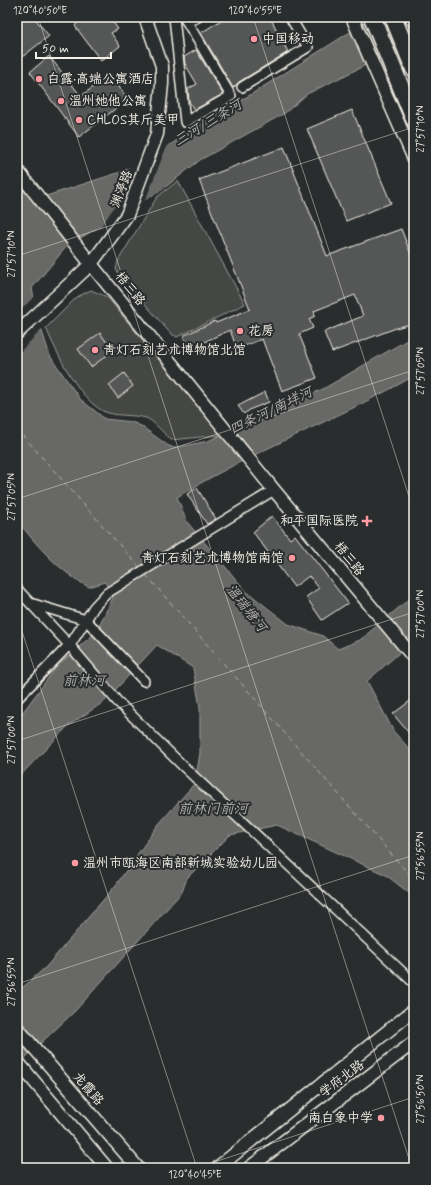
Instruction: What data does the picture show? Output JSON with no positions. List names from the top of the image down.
{
  "streets": {
    "street": [
      "渊渟路",
      "梧三路",
      "学府北路",
      "龙霞路"
    ]
  },
  "crossings": [
    ["渊渟路", "梧三路"]
  ],
  "water": [
    "三河/三条河",
    "四条河/南垟河",
    "温瑞塘河",
    "前林河",
    "前林门前河"
  ],
  "places": {
    "other": [
      "中国移动",
      "白露·高端公寓酒店",
      "温州她他公寓",
      "CHLOS其斤美甲",
      "花房",
      "青灯石刻艺术博物馆北馆",
      "青灯石刻艺术博物馆南馆",
      "温州市瓯海区南部新城实验幼儿园",
      "南白象中学"
    ],
    "health": ["和平国际医院"]
  },
  "scale_bar": "50 m",
  "coordinates": [
    "120°40'50\"E",
    "120°40'55\"E",
    "27°57'10\"N",
    "27°57'05\"N",
    "27°57'00\"N",
    "27°56'55\"N",
    "27°56'50\"N",
    "120°40'45\"E"
  ]
}
